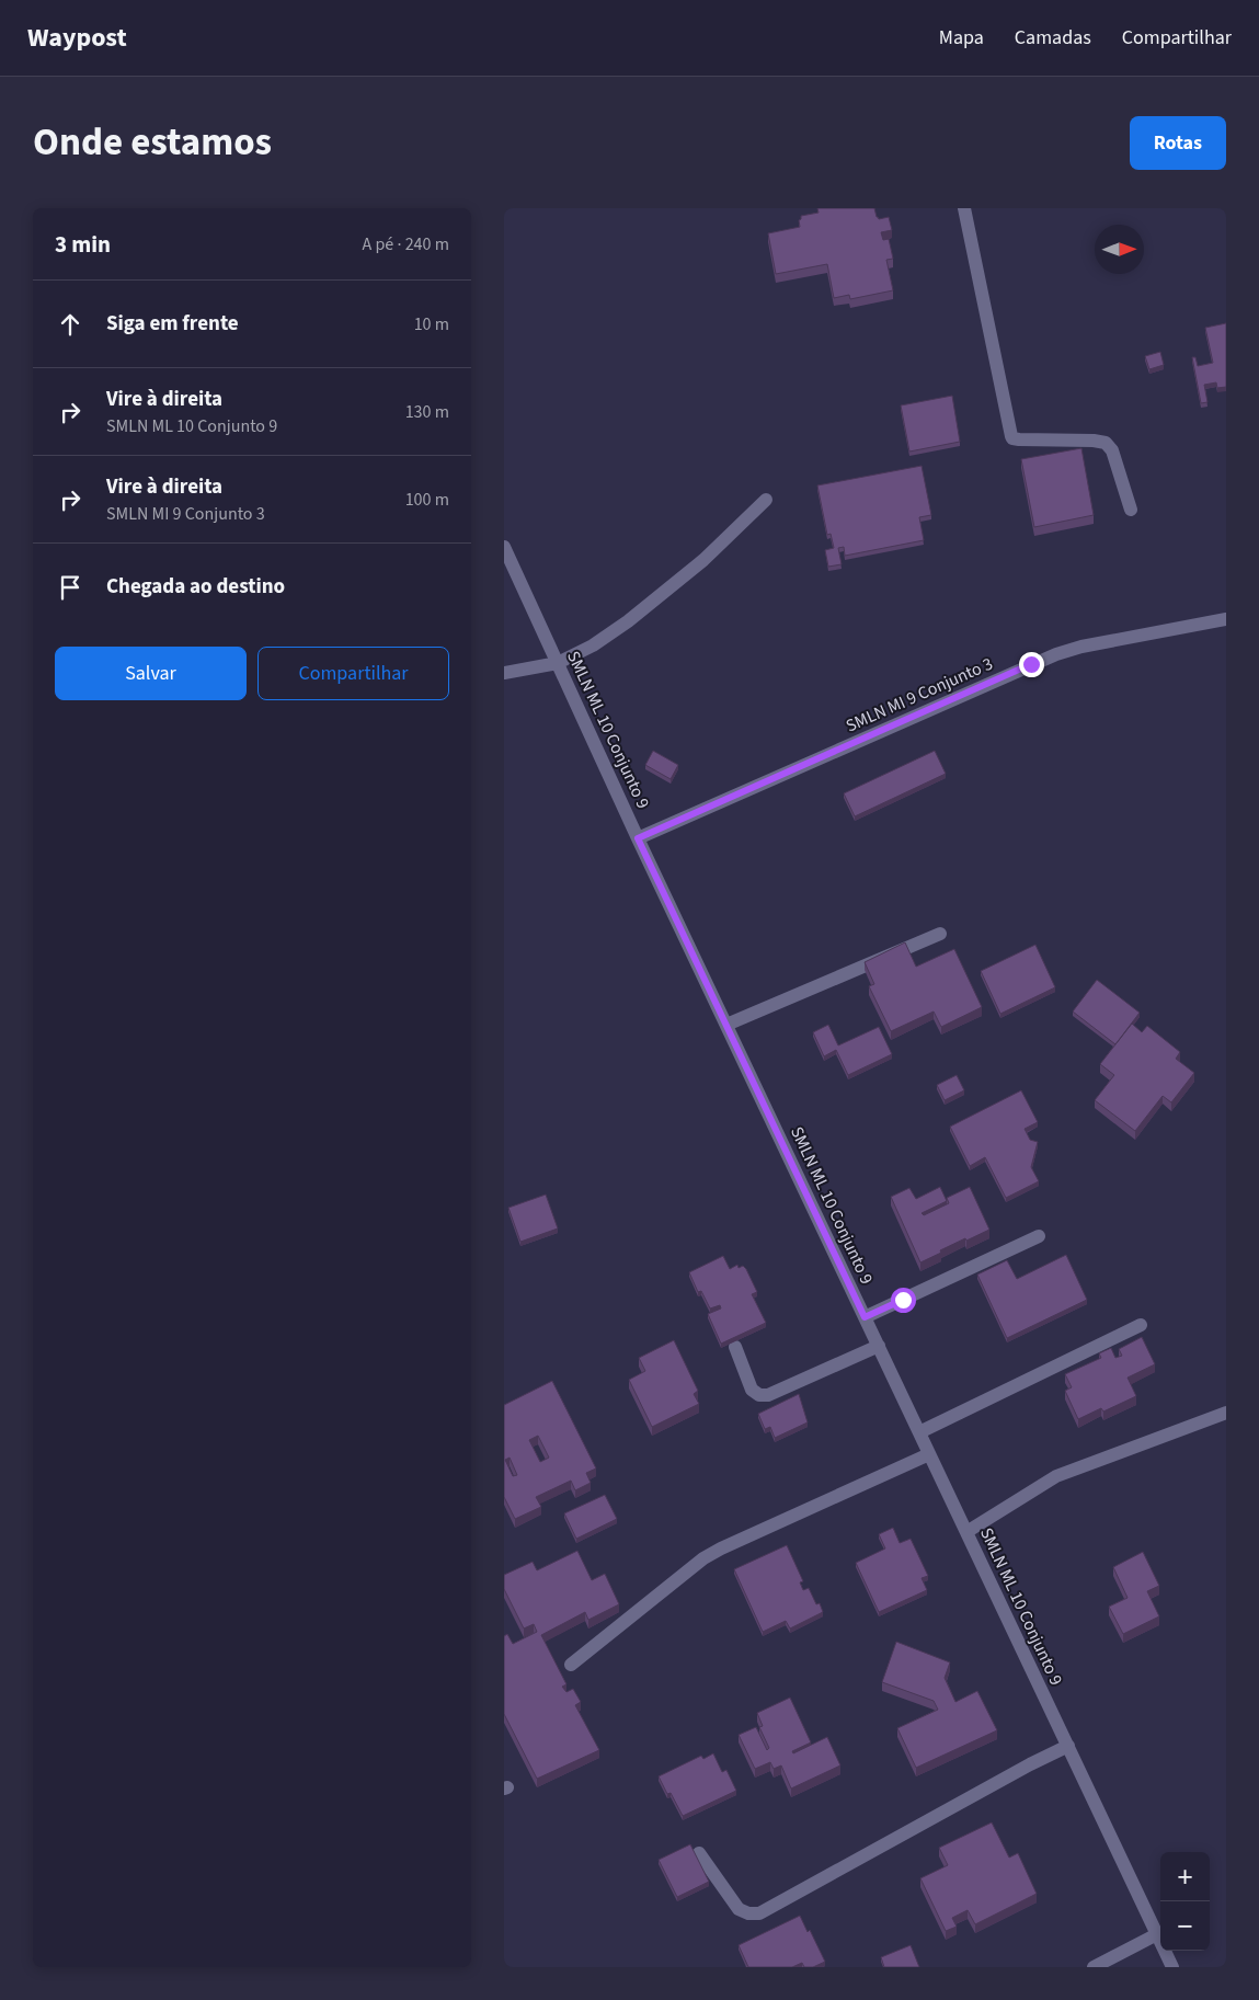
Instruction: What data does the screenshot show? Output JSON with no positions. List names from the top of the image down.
{
  "streets": {
    "street": ["SMLN MI 9 Conjunto 3", "SMLN ML 10 Conjunto 9"]
  },
  "crossings": [
    ["SMLN MI 9 Conjunto 3", "SMLN ML 10 Conjunto 9"]
  ],
  "north": "right",
  "page": {
    "header": "Waypost",
    "nav": ["Mapa", "Camadas", "Compartilhar"],
    "title": "Onde estamos",
    "buttons": [
      "Rotas",
      ["Salvar", "Compartilhar"]
    ],
    "heading": ["3 min", "A pé · 240 m"],
    "list": [
      ["Siga em frente", "10 m"],
      ["Vire à direita", "SMLN ML 10 Conjunto 9", "130 m"],
      ["Vire à direita", "SMLN MI 9 Conjunto 3", "100 m"],
      "Chegada ao destino"
    ],
    "map_buttons": ["+", "−"]
  }
}
